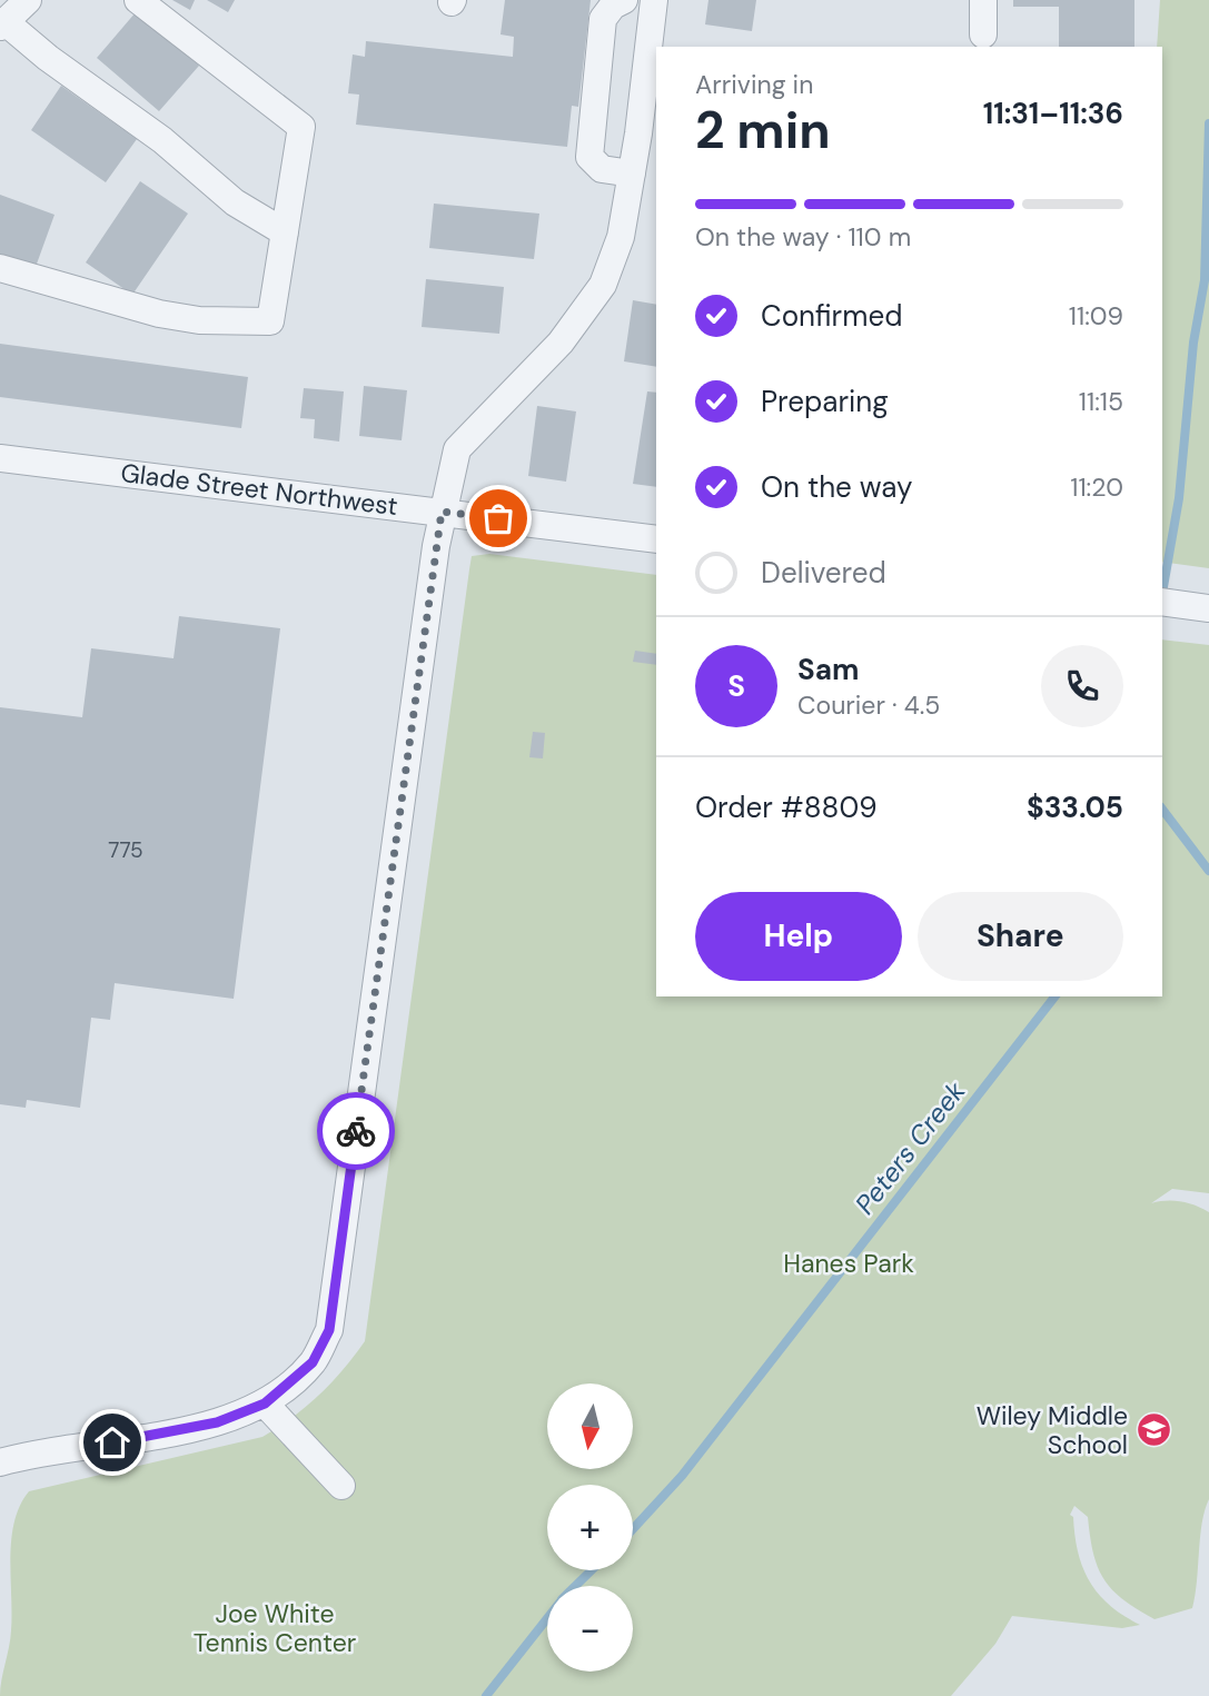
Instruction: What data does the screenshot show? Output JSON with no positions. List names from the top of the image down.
{
  "streets": {
    "street": ["Glade Street Northwest"]
  },
  "water": ["Peters Creek"],
  "parks": ["Hanes Park", "Joe White Tennis Center"],
  "places": {
    "school or university": ["Wiley Middle School"]
  },
  "house_numbers": ["775"],
  "north": "bottom",
  "page": {
    "heading": ["2 min", "Arriving in", "11:31–11:36"],
    "panel": [
      "Sam",
      "Courier · 4.5",
      "Order #8809",
      "$33.05"
    ],
    "bar": "On the way · 110 m",
    "list": [
      ["Confirmed", "11:09"],
      ["Preparing", "11:15"],
      ["On the way", "11:20"],
      "Delivered"
    ],
    "round": "S",
    "buttons": ["Help", "Share"],
    "map_buttons": ["+", "−"]
  }
}
